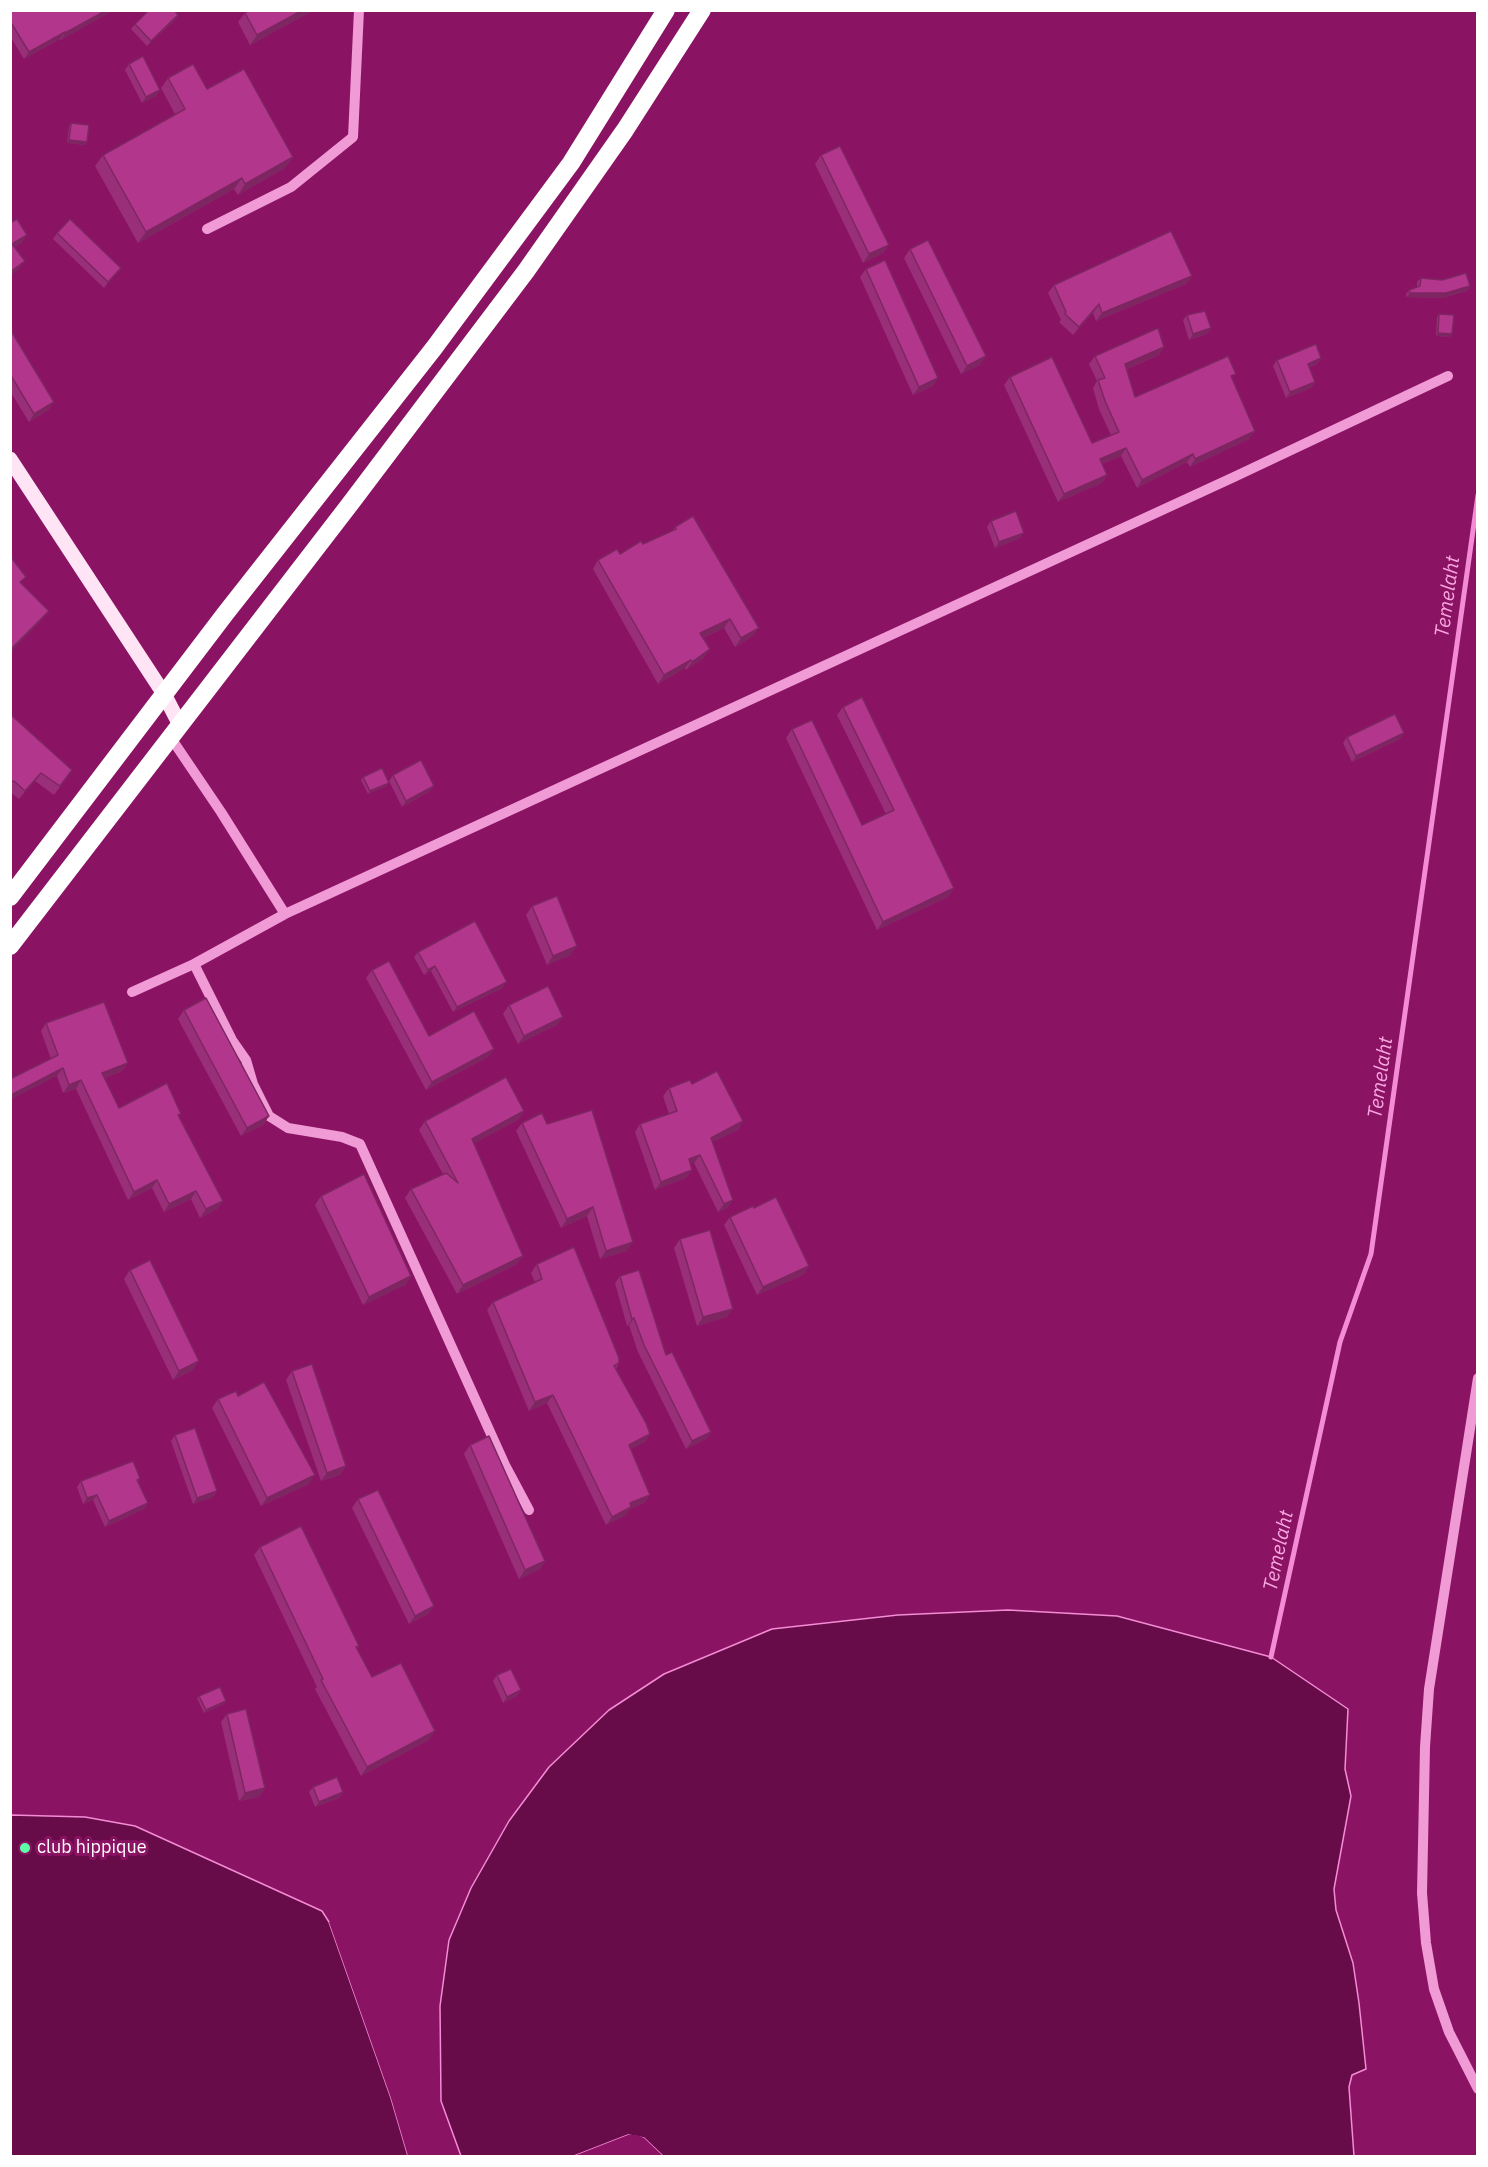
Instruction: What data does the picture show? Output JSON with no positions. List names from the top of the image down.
{
  "water": ["Temelaht"],
  "places": ["club hippique"]
}
